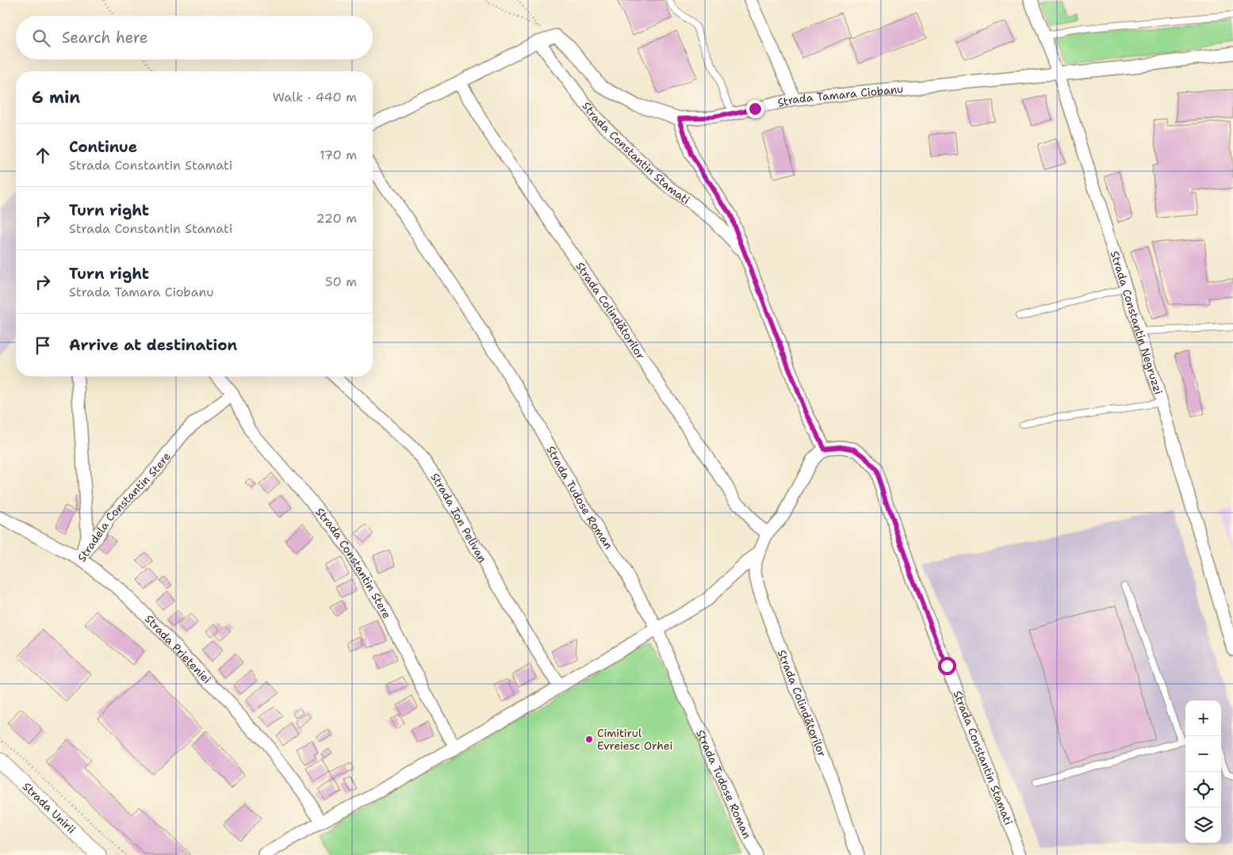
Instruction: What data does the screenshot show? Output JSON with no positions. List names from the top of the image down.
{
  "streets": {
    "street": [
      "Strada Tamara Ciobanu",
      "Strada Constantin Stamati",
      "Strada Colindătorilor",
      "Strada Constantin Negruzzi",
      "Strada Tudose Roman",
      "Stradela Constantin Stere",
      "Strada Ion Pelivan",
      "Strada Constantin Stere",
      "Strada Prieteniei",
      "Strada Unirii"
    ]
  },
  "crossings": [
    ["Strada Tamara Ciobanu", "Strada Constantin Stamati"],
    ["Strada Tamara Ciobanu", "Strada Constantin Negruzzi"],
    ["Stradela Constantin Stere", "Strada Constantin Stere"],
    ["Stradela Constantin Stere", "Strada Prieteniei"]
  ],
  "places": ["Cimitirul Evreiesc Orhei"],
  "page": {
    "search": "Search here",
    "heading": ["6 min", "Walk · 440 m"],
    "list": [
      ["Continue", "Strada Constantin Stamati", "170 m"],
      ["Turn right", "Strada Constantin Stamati", "220 m"],
      ["Turn right", "Strada Tamara Ciobanu", "50 m"],
      "Arrive at destination"
    ],
    "map_buttons": ["+", "−"]
  }
}
